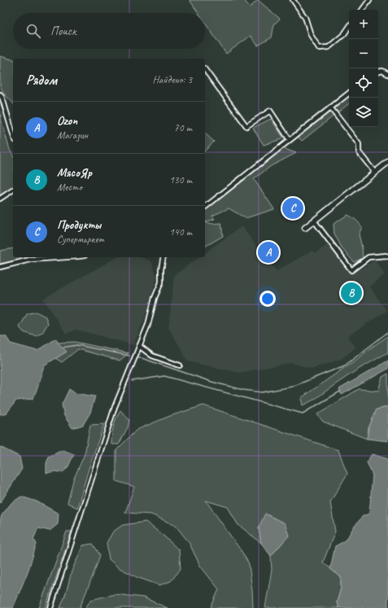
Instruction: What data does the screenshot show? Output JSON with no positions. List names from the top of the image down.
{
  "page": {
    "map_buttons": ["+", "−"],
    "search": "Поиск",
    "heading": ["Рядом", "Найдено: 3"],
    "list": [
      {
        "mark": "A",
        "name": "Ozon",
        "note": "Магазин",
        "value": "70 m"
      },
      {
        "mark": "B",
        "name": "МясоЯр",
        "note": "Место",
        "value": "130 m"
      },
      {
        "mark": "C",
        "name": "Продукты",
        "note": "Супермаркет",
        "value": "140 m"
      }
    ],
    "pins": ["C", "A", "B"]
  }
}
